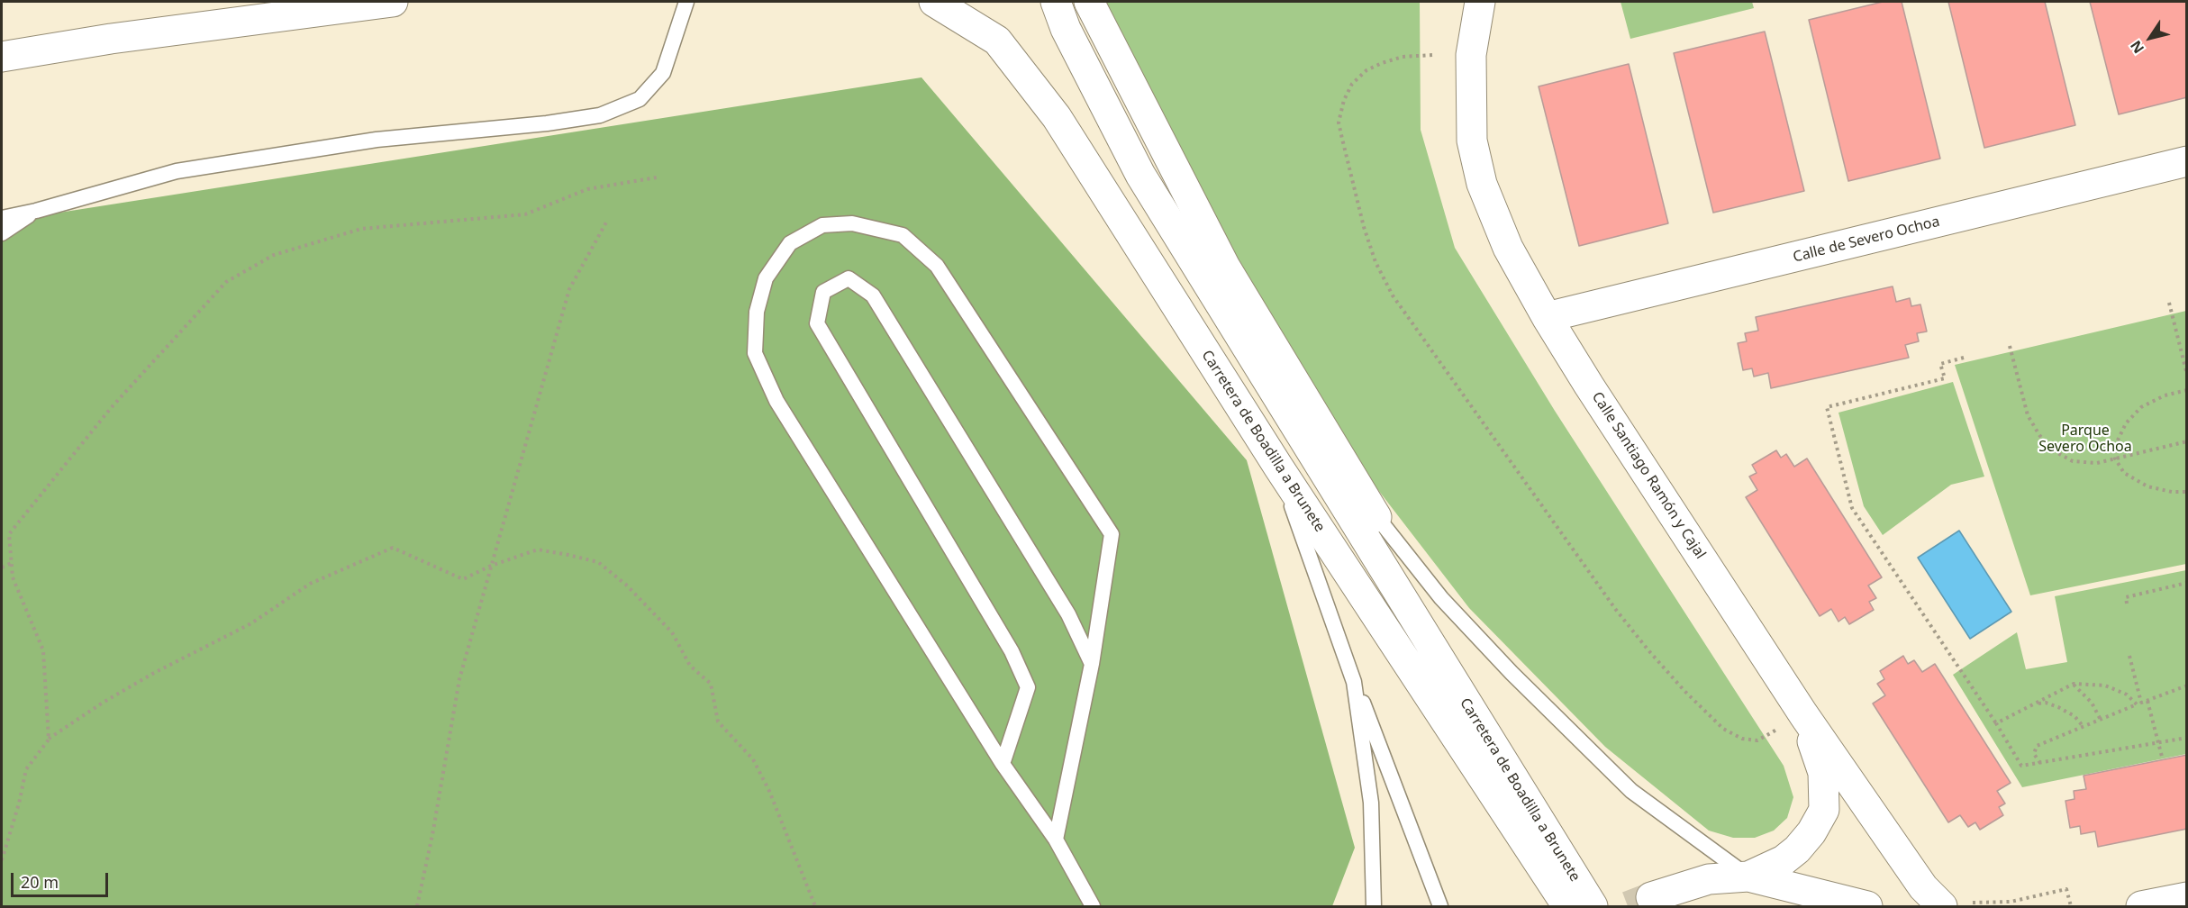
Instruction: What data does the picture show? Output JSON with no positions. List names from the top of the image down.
{
  "streets": {
    "main road": ["Calle de Severo Ochoa", "Carretera de Boadilla a Brunete", "Calle Santiago Ramón y Cajal"]
  },
  "crossings": [
    ["Calle de Severo Ochoa", "Calle Santiago Ramón y Cajal"]
  ],
  "parks": ["Parque Severo Ochoa"],
  "scale_bar": "20 m",
  "north": "bottom left"
}
